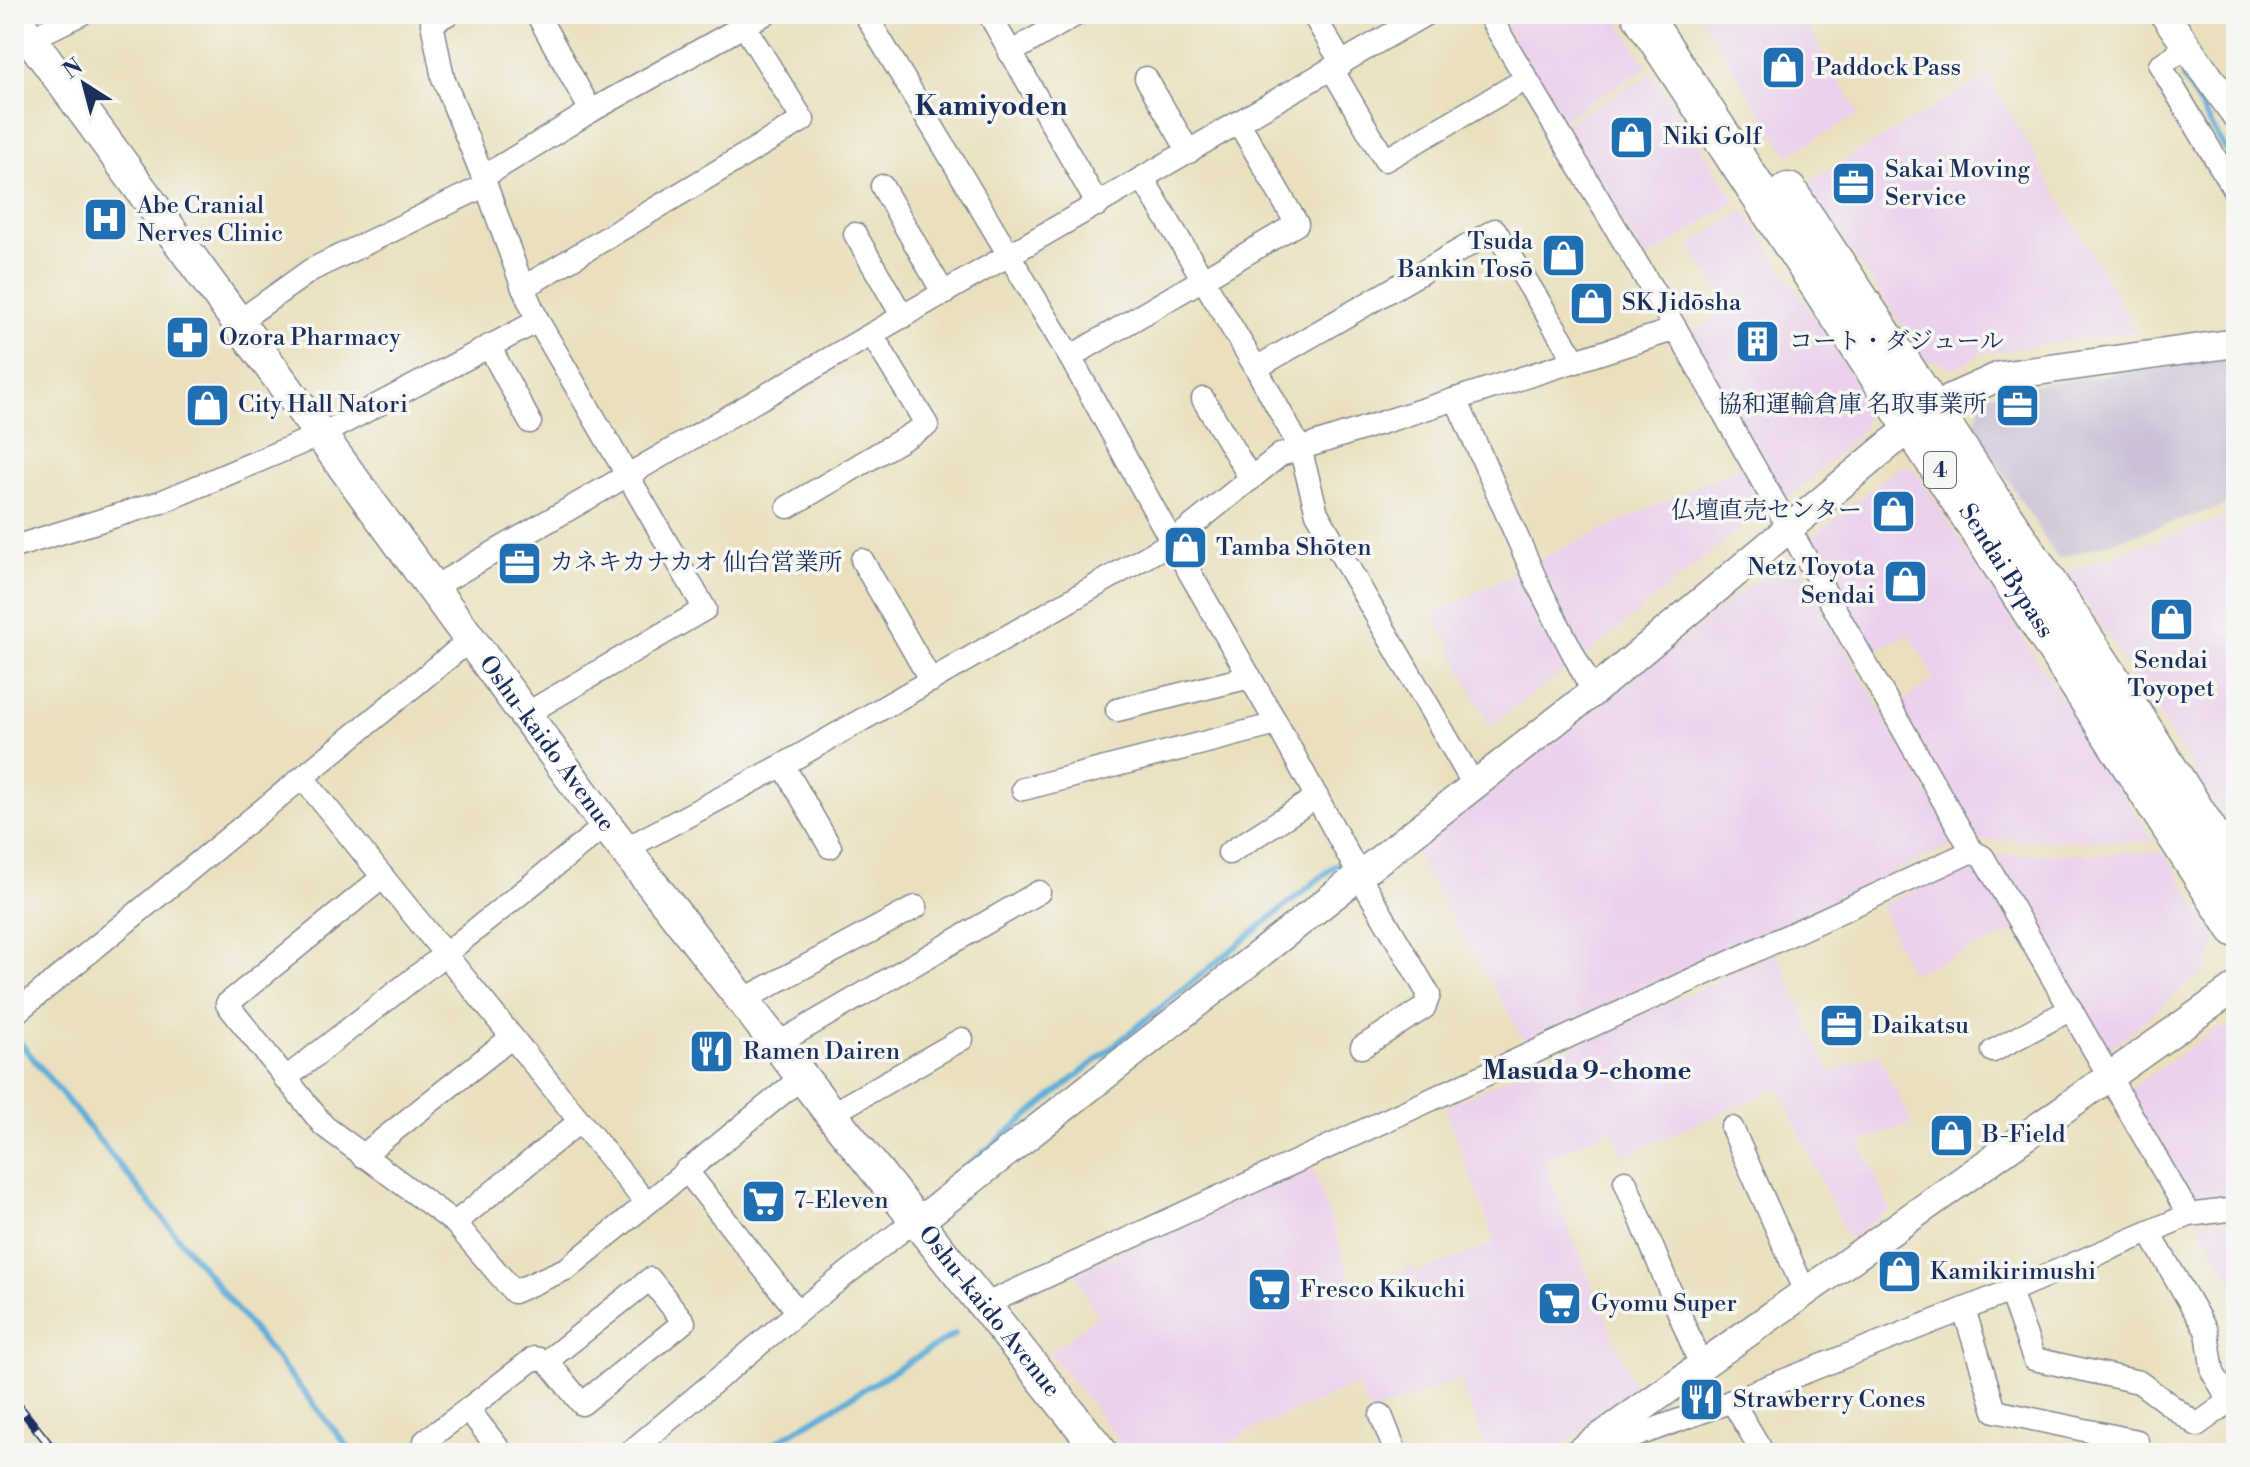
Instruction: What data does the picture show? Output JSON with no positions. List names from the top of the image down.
{
  "streets": {
    "highway": ["4", "Sendai Bypass"],
    "main road": ["Oshu-kaido Avenue"]
  },
  "districts": ["Kamiyoden", "Masuda 9-chome"],
  "places": {
    "shop": [
      "Paddock Pass",
      "Niki Golf",
      "Tsuda Bankin Tosō",
      "SK Jidōsha",
      "City Hall Natori",
      "仏壇直売センター",
      "Tamba Shōten",
      "Netz Toyota Sendai",
      "Sendai Toyopet",
      "B-Field",
      "Kamikirimushi"
    ],
    "office": [
      "Sakai Moving Service",
      "協和運輸倉庫 名取事業所",
      "カネキカナカオ 仙台営業所",
      "Daikatsu"
    ],
    "hospital": ["Abe Cranial Nerves Clinic"],
    "pharmacy": ["Ozora Pharmacy"],
    "building": ["コート・ダジュール"],
    "restaurant": ["Ramen Dairen", "Strawberry Cones"],
    "supermarket": ["7-Eleven", "Fresco Kikuchi", "Gyomu Super"]
  },
  "north": "top left"
}
